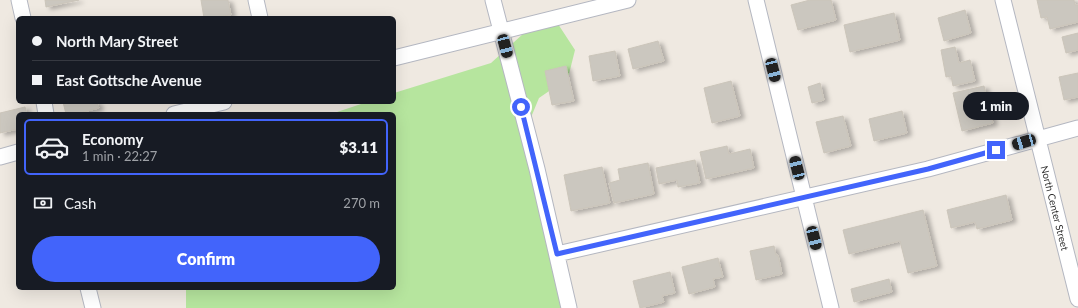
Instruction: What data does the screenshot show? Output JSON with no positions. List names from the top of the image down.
{
  "streets": {
    "street": ["North Center Street"]
  },
  "page": {
    "banner": ["North Mary Street", "East Gottsche Avenue"],
    "bubble": "1 min",
    "list": [
      {
        "name": "Economy",
        "note": "1 min · 22:27",
        "value": "$3.11"
      }
    ],
    "pay": ["Cash", "270 m"],
    "buttons": "Confirm"
  }
}
